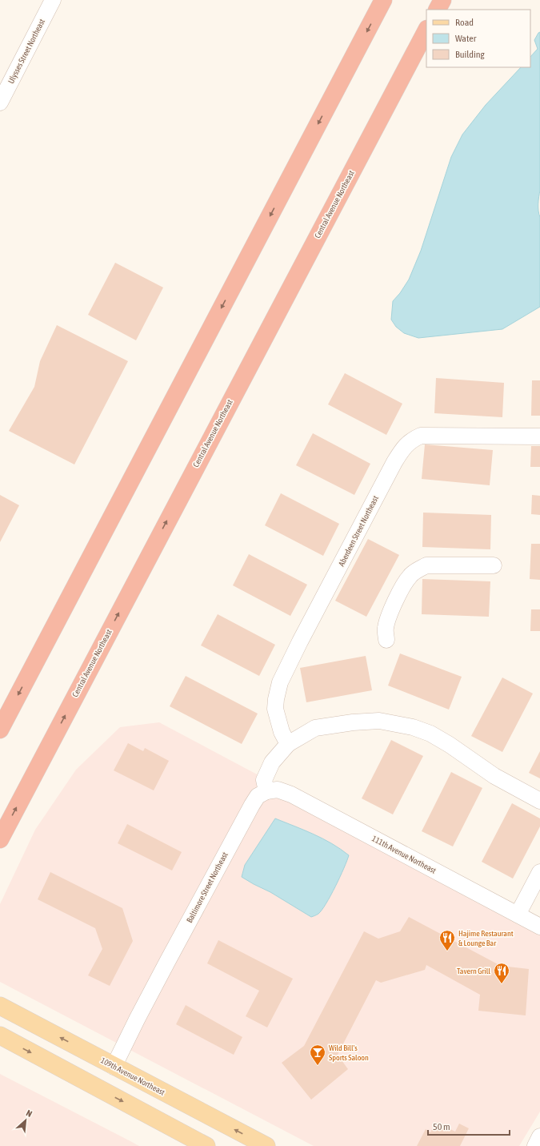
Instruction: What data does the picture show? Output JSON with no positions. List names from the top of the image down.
{
  "streets": {
    "highway": ["Central Avenue Northeast"],
    "main road": ["109th Avenue Northeast"],
    "street": [
      "Ulysses Street Northeast",
      "Aberdeen Street Northeast",
      "111th Avenue Northeast",
      "Baltimore Street Northeast"
    ]
  },
  "crossings": [
    ["111th Avenue Northeast", "Baltimore Street Northeast"],
    ["Baltimore Street Northeast", "109th Avenue Northeast"]
  ],
  "places": {
    "restaurant": ["Hajime Restaurant & Lounge Bar", "Tavern Grill"],
    "bar": ["Wild Bill's Sports Saloon"]
  },
  "legend": ["Road", "Water", "Building"],
  "scale_bar": "50 m",
  "north": "top right"
}
